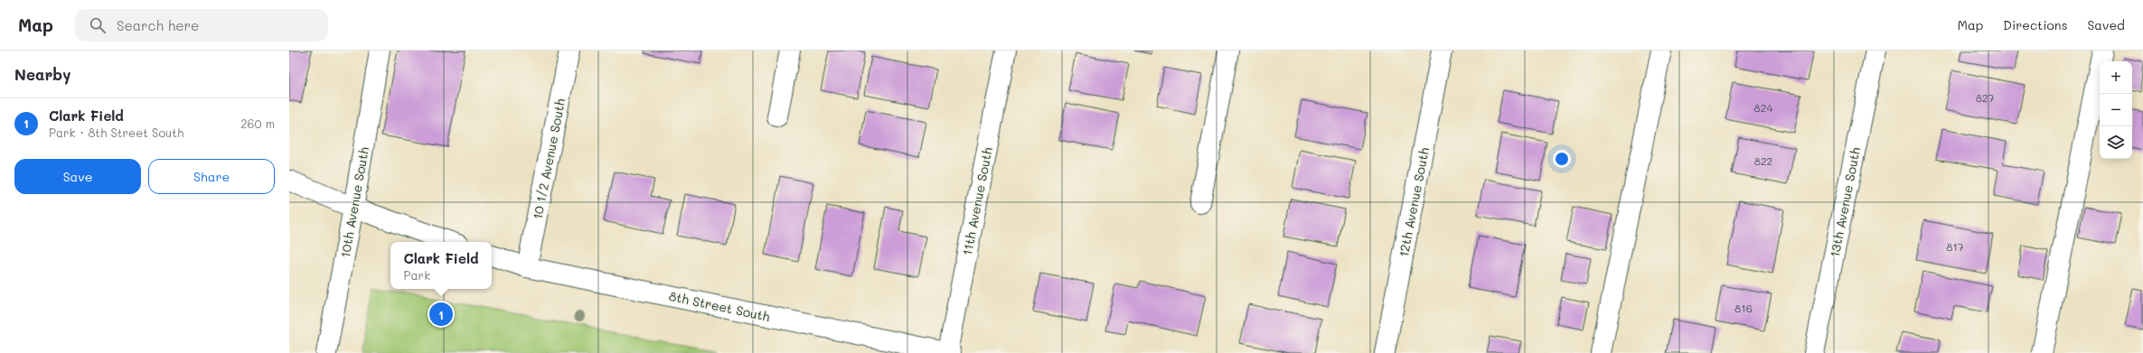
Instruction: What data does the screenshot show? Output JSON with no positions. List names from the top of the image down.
{
  "streets": {
    "street": [
      "10 1/2 Avenue South",
      "11th Avenue South",
      "10th Avenue South",
      "12th Avenue South",
      "13th Avenue South",
      "8th Street South"
    ]
  },
  "crossings": [
    ["10 1/2 Avenue South", "8th Street South"],
    ["11th Avenue South", "8th Street South"]
  ],
  "house_numbers": [
    "827",
    "824",
    "822",
    "817",
    "816"
  ],
  "page": {
    "header": "Map",
    "search": "Search here",
    "nav": ["Map", "Directions", "Saved"],
    "heading": "Nearby",
    "map_buttons": ["+", "−"],
    "list": [
      {
        "mark": "1",
        "name": "Clark Field",
        "note": "Park · 8th Street South",
        "value": "260 m"
      }
    ],
    "buttons": ["Save", "Share"],
    "popup": ["Clark Field", "Park"],
    "pins": "1"
  }
}
